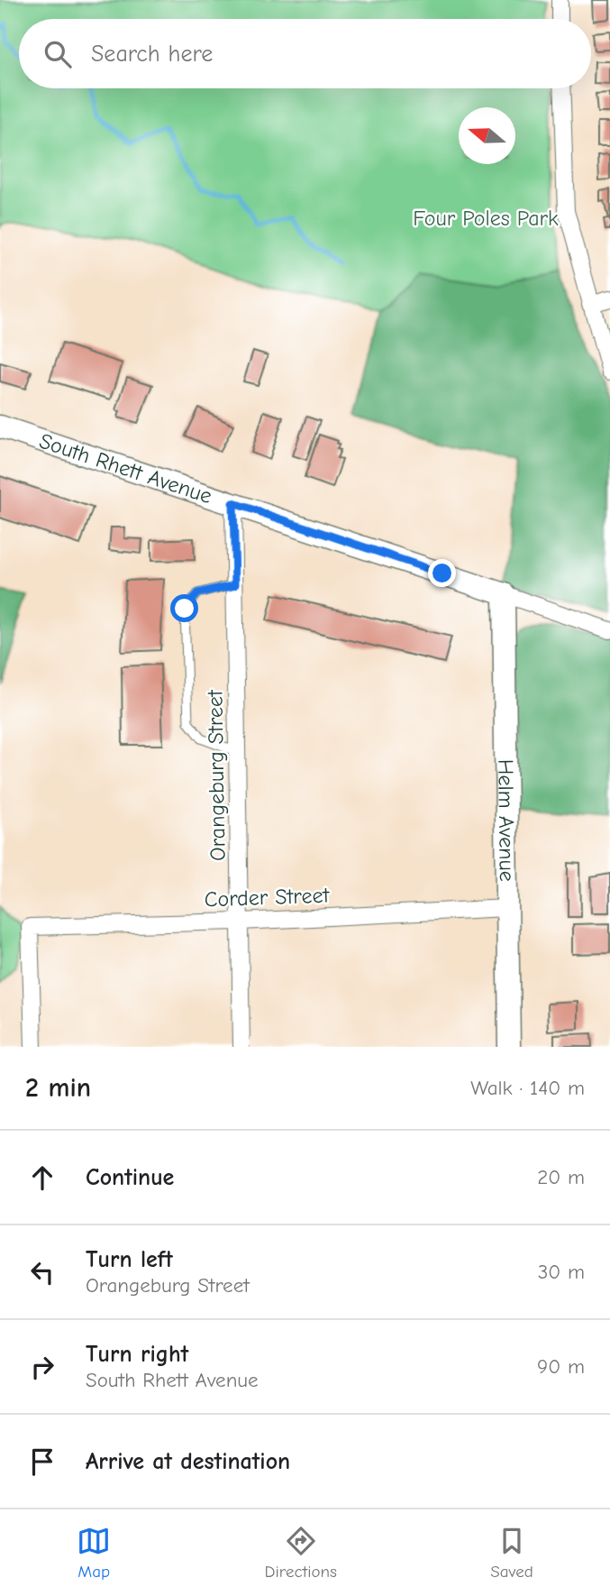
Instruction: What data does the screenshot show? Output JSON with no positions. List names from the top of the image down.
{
  "streets": {
    "street": [
      "South Rhett Avenue",
      "Orangeburg Street",
      "Helm Avenue",
      "Corder Street"
    ]
  },
  "crossings": [
    ["South Rhett Avenue", "Orangeburg Street"],
    ["South Rhett Avenue", "Helm Avenue"],
    ["Orangeburg Street", "Corder Street"],
    ["Helm Avenue", "Corder Street"]
  ],
  "parks": ["Four Poles Park"],
  "north": "left",
  "page": {
    "search": "Search here",
    "heading": ["2 min", "Walk · 140 m"],
    "list": [
      ["Continue", "20 m"],
      ["Turn left", "Orangeburg Street", "30 m"],
      ["Turn right", "South Rhett Avenue", "90 m"],
      "Arrive at destination"
    ],
    "nav": ["Map", "Directions", "Saved"]
  }
}
